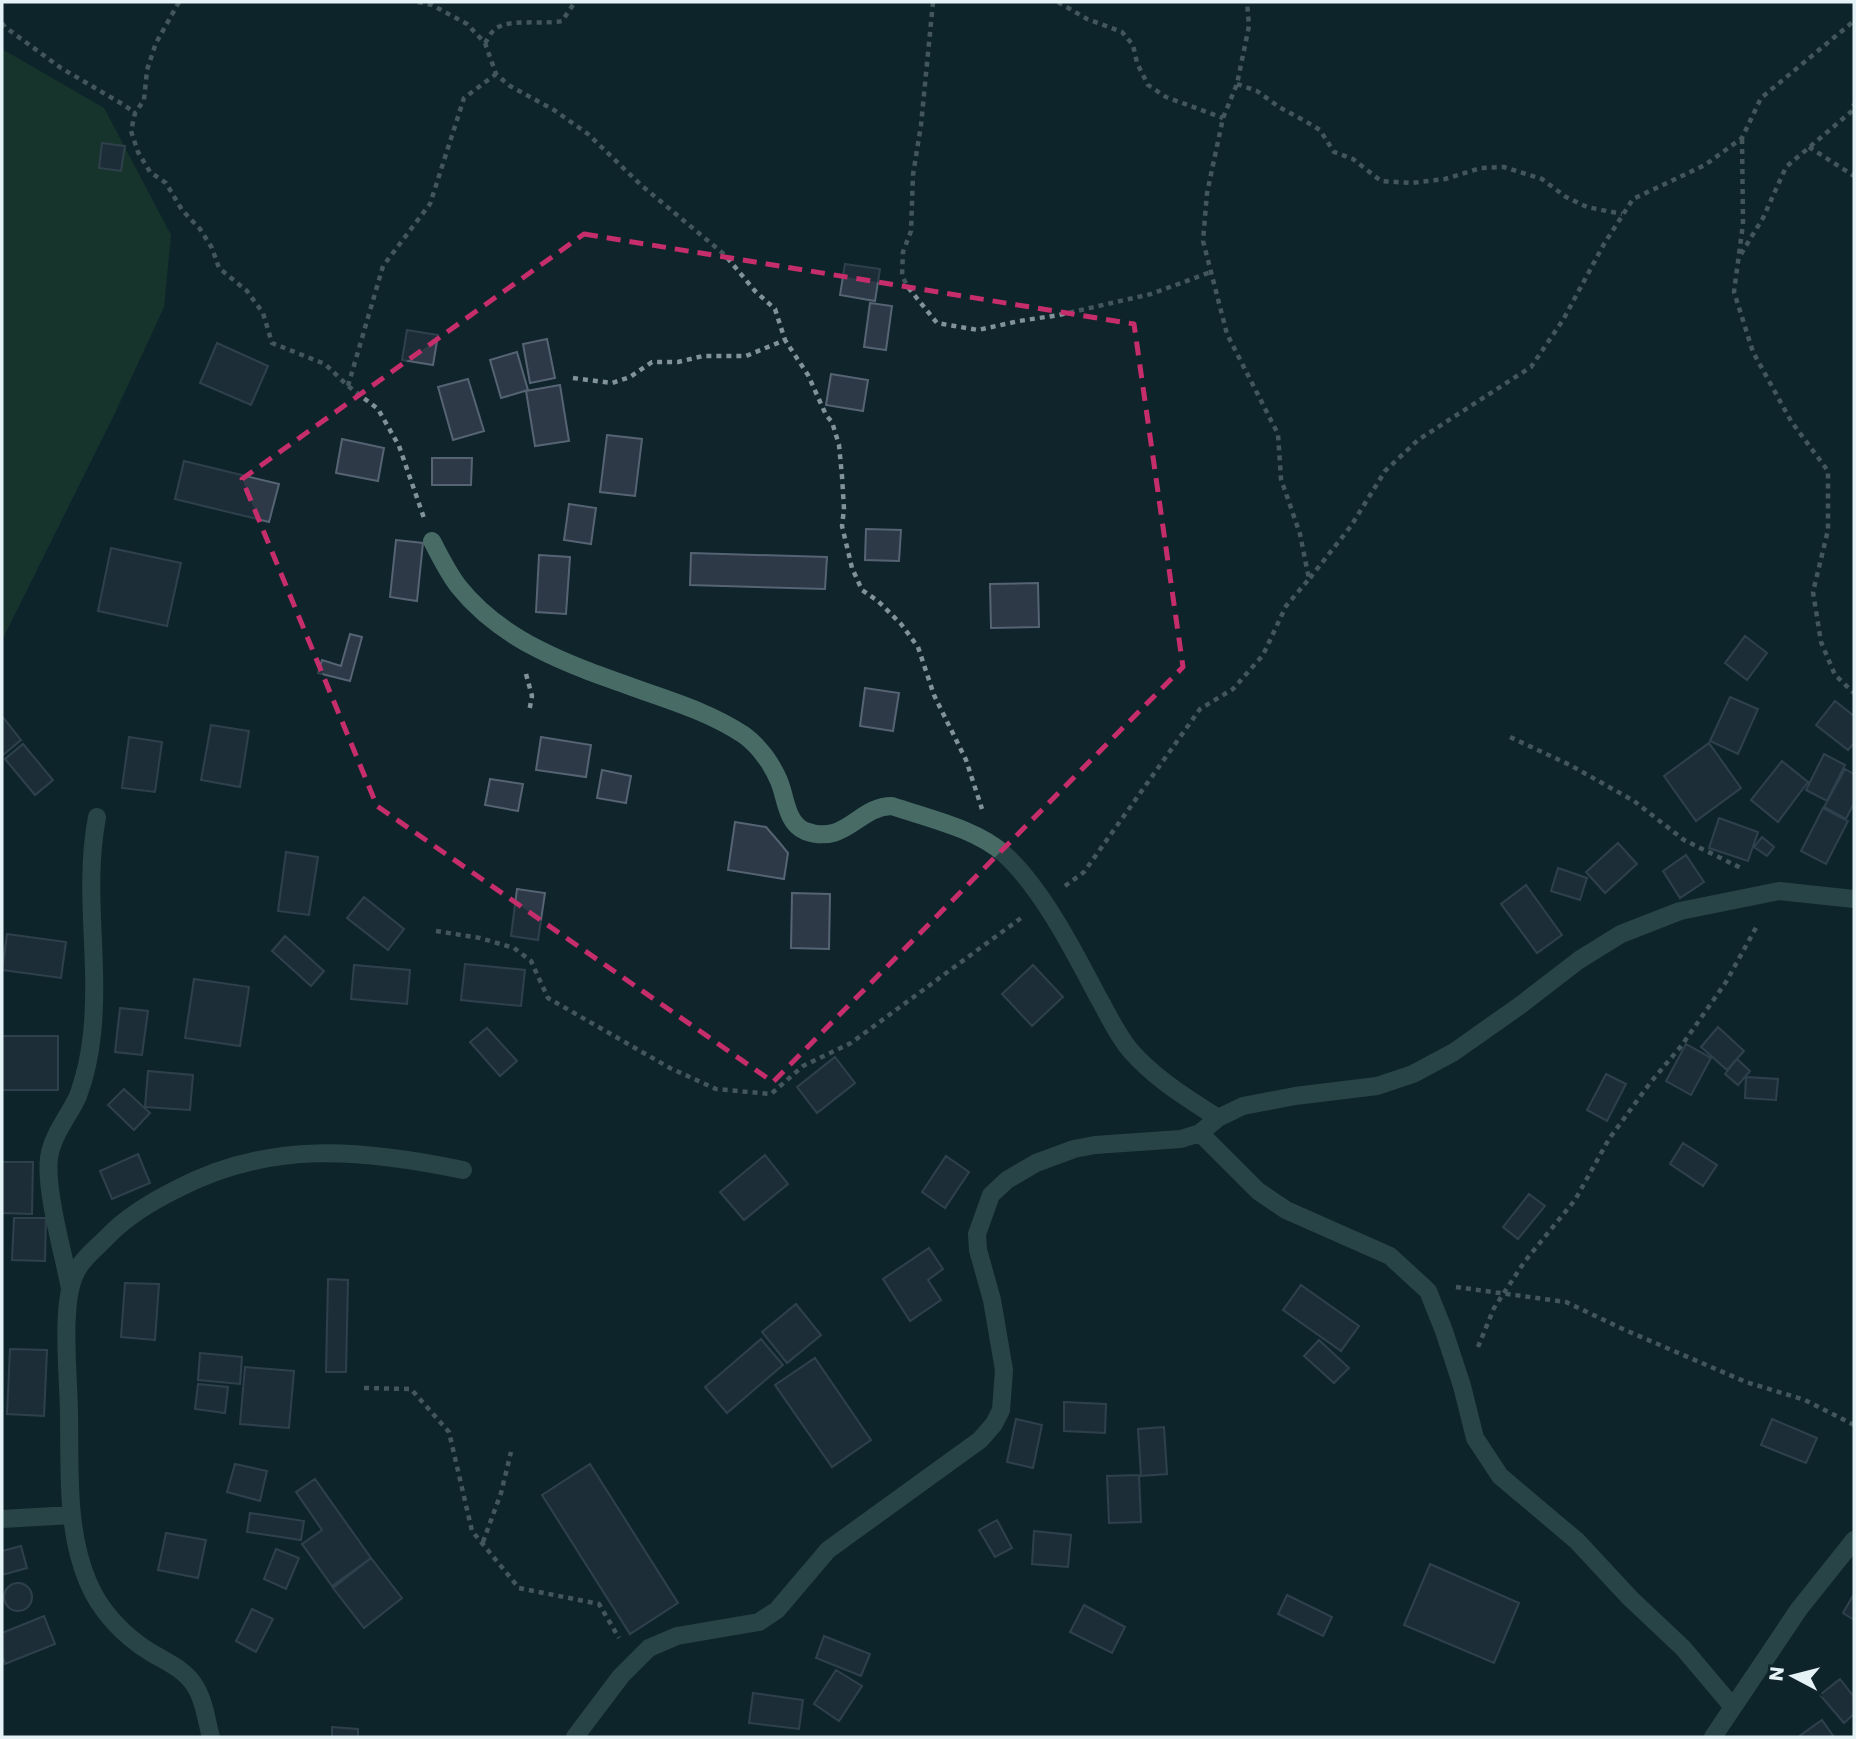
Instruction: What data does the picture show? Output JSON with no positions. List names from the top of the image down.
{
  "north": "left"
}
